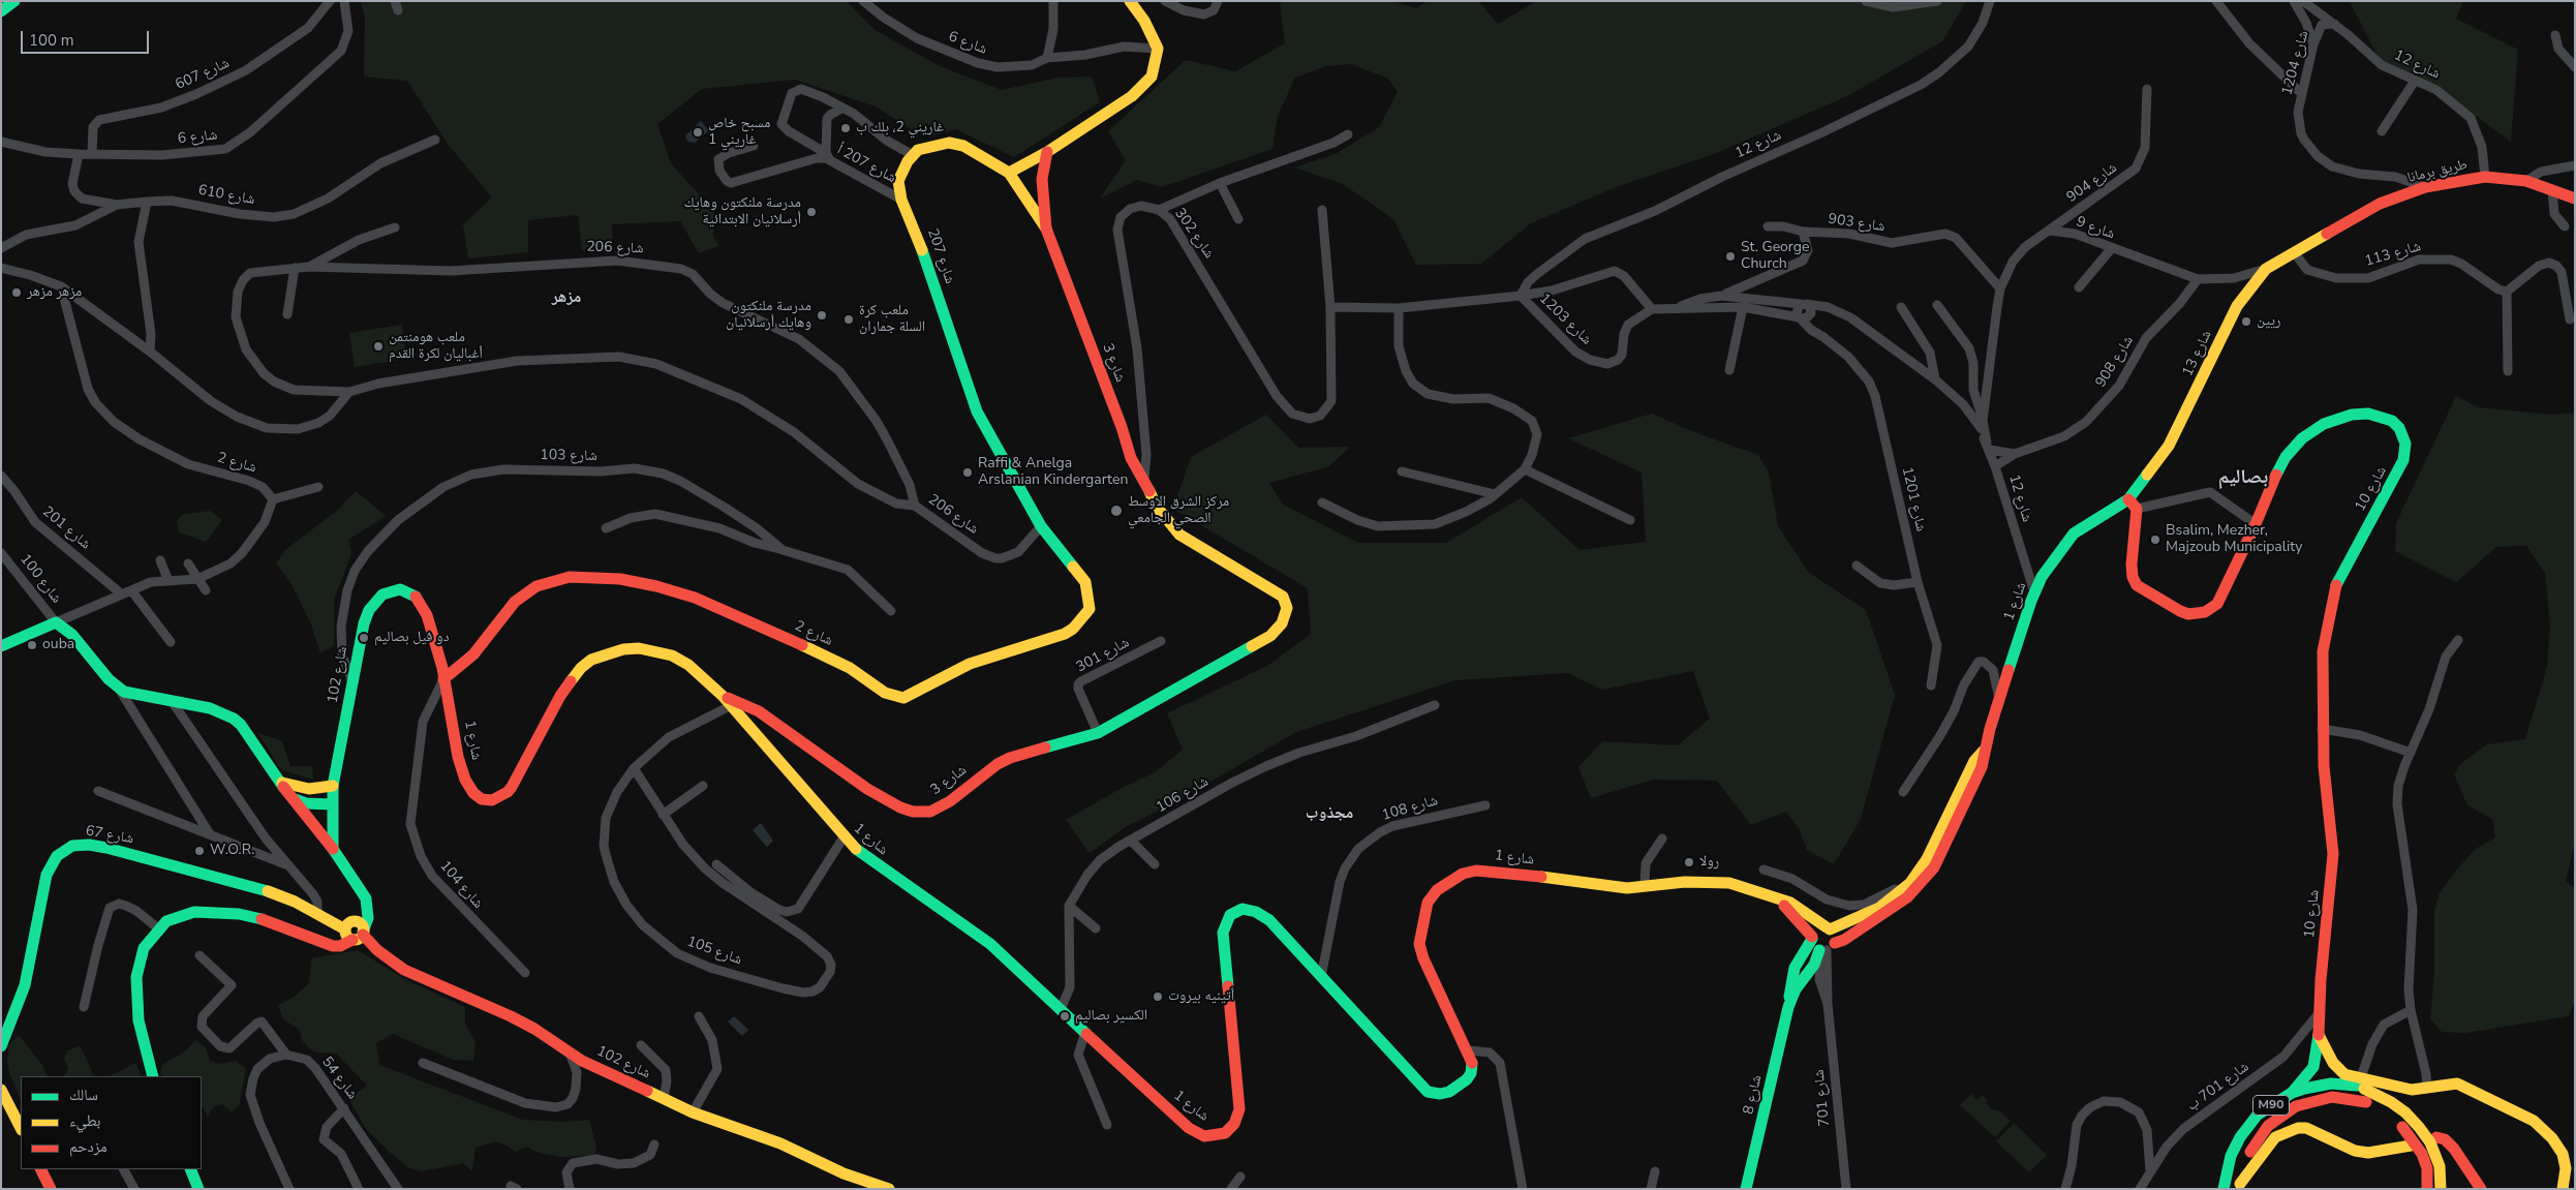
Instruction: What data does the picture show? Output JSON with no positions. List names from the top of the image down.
{
  "streets": {
    "main road": [
      "طريق برمانا",
      "شارع 207",
      "شارع 13",
      "شارع 3",
      "شارع 2",
      "شارع 10",
      "شارع 1",
      "شارع 102",
      "شارع 67",
      "شارع 8",
      "M90"
    ],
    "street": [
      "شارع 6",
      "شارع 1204",
      "شارع 12",
      "شارع 607",
      "شارع 207 أ",
      "شارع 904",
      "شارع 610",
      "شارع 903",
      "شارع 9",
      "شارع 302",
      "شارع 206",
      "شارع 113",
      "شارع 1203",
      "شارع 908",
      "شارع 103",
      "شارع 1201",
      "شارع 201",
      "شارع 100",
      "شارع 301",
      "شارع 106",
      "شارع 108",
      "شارع 104",
      "شارع 105",
      "شارع 54",
      "شارع 701 ب",
      "شارع 701"
    ]
  },
  "crossings": [
    ["شارع 6", "شارع 607"],
    ["شارع 1204", "شارع 12"],
    ["شارع 1204", "طريق برمانا"],
    ["شارع 12", "طريق برمانا"],
    ["شارع 12", "شارع 1203"],
    ["شارع 12", "شارع 908"],
    ["شارع 12", "شارع 1201"],
    ["شارع 12", "شارع 1"],
    ["شارع 207 أ", "شارع 207"],
    ["طريق برمانا", "شارع 13"],
    ["شارع 904", "شارع 9"],
    ["شارع 9", "شارع 13"],
    ["شارع 9", "شارع 908"],
    ["شارع 302", "شارع 3"],
    ["شارع 206", "شارع 207"],
    ["شارع 206", "شارع 2"],
    ["شارع 113", "شارع 13"],
    ["شارع 207", "شارع 2"],
    ["شارع 13", "شارع 1"],
    ["شارع 3", "شارع 1"],
    ["شارع 3", "شارع 301"],
    ["شارع 103", "شارع 102"],
    ["شارع 2", "شارع 1"],
    ["شارع 2", "شارع 102"],
    ["شارع 2", "شارع 104"],
    ["شارع 10", "شارع 701 ب"],
    ["شارع 10", "M90"],
    ["شارع 1", "شارع 102"],
    ["شارع 1", "شارع 108"],
    ["شارع 1", "شارع 104"],
    ["شارع 1", "شارع 105"],
    ["شارع 1", "شارع 8"],
    ["شارع 1", "شارع 701"],
    ["شارع 102", "شارع 67"],
    ["شارع 102", "شارع 104"],
    ["شارع 8", "شارع 701"]
  ],
  "districts": ["مزهر", "بصاليم", "مجذوب"],
  "places": [
    "غاريني 2، بلك ب",
    "مسبح خاص غاريني 1",
    "مدرسة ملنكتون وهايك أرسلانيان الابتدائية",
    "St. George Church",
    "مزهر مزهر",
    "مدرسة ملنكتون وهايك أرسلانيان",
    "ملعب كرة السلة جماران",
    "ريين",
    "ملعب هومنتمن أغباليان لكرة القدم",
    "Raffi & Anelga Arslanian Kindergarten",
    "مركز الشرق الاوسط الصحي الجامعي",
    "Bsalim, Mezher, Majzoub Municipality",
    "دو فيل بصاليم",
    "ouba",
    "W.O.R.",
    "رولا",
    "أتينيه بيروت",
    "الكسير بصاليم"
  ],
  "legend": ["سالك", "بطيء", "مزدحم"],
  "scale_bar": "100 m"
}
